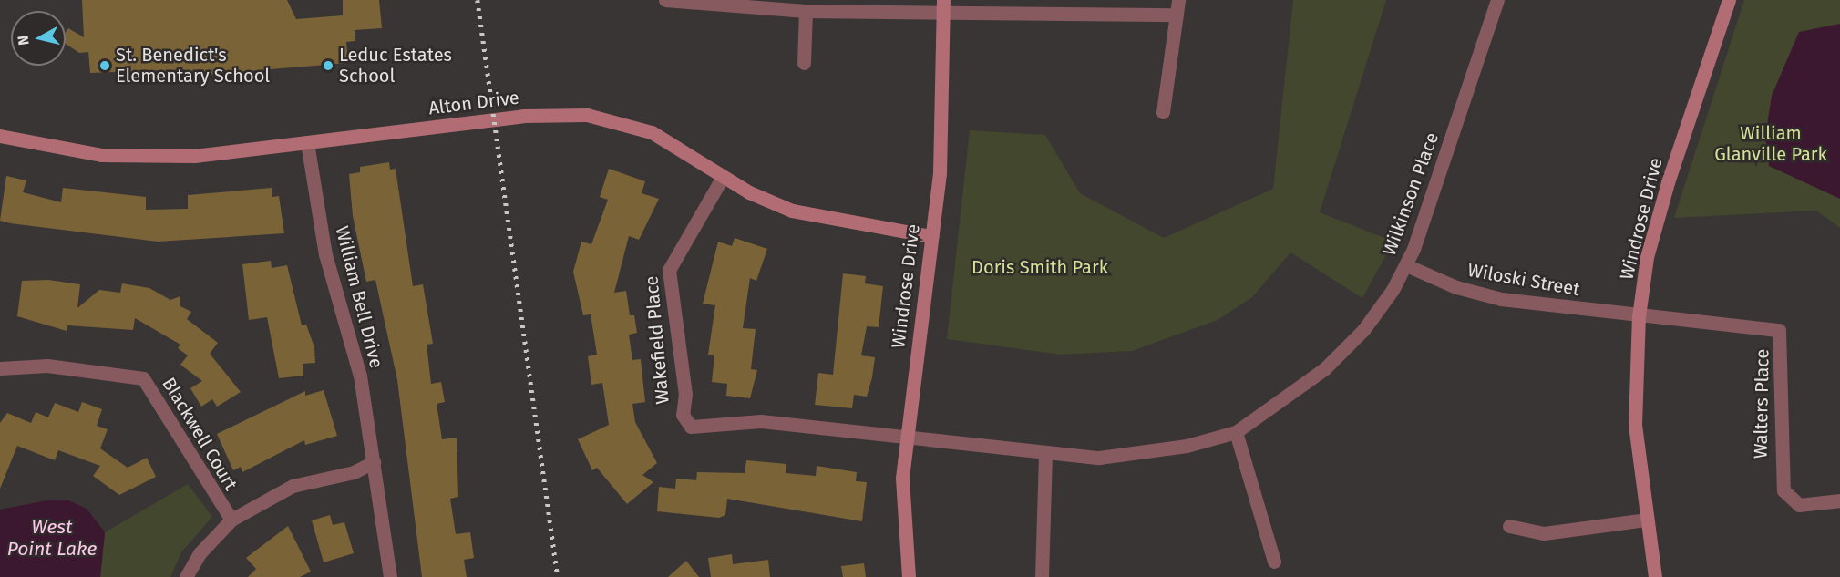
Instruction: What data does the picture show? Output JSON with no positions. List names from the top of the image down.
{
  "streets": {
    "street": [
      "Alton Drive",
      "Wilkinson Place",
      "Windrose Drive",
      "Wiloski Street",
      "William Bell Drive",
      "Wakefield Place",
      "Walters Place",
      "Blackwell Court"
    ]
  },
  "crossings": [
    ["Alton Drive", "Windrose Drive"],
    ["Alton Drive", "William Bell Drive"],
    ["Alton Drive", "Wakefield Place"],
    ["Wilkinson Place", "Windrose Drive"],
    ["Wilkinson Place", "Wiloski Street"],
    ["Wilkinson Place", "Wakefield Place"],
    ["Windrose Drive", "Wiloski Street"],
    ["Windrose Drive", "Wakefield Place"],
    ["Windrose Drive", "Walters Place"],
    ["Wiloski Street", "Walters Place"]
  ],
  "water": ["West Point Lake"],
  "parks": ["William Glanville Park", "Doris Smith Park"],
  "places": ["St. Benedict's Elementary School", "Leduc Estates School"],
  "north": "left"
}
